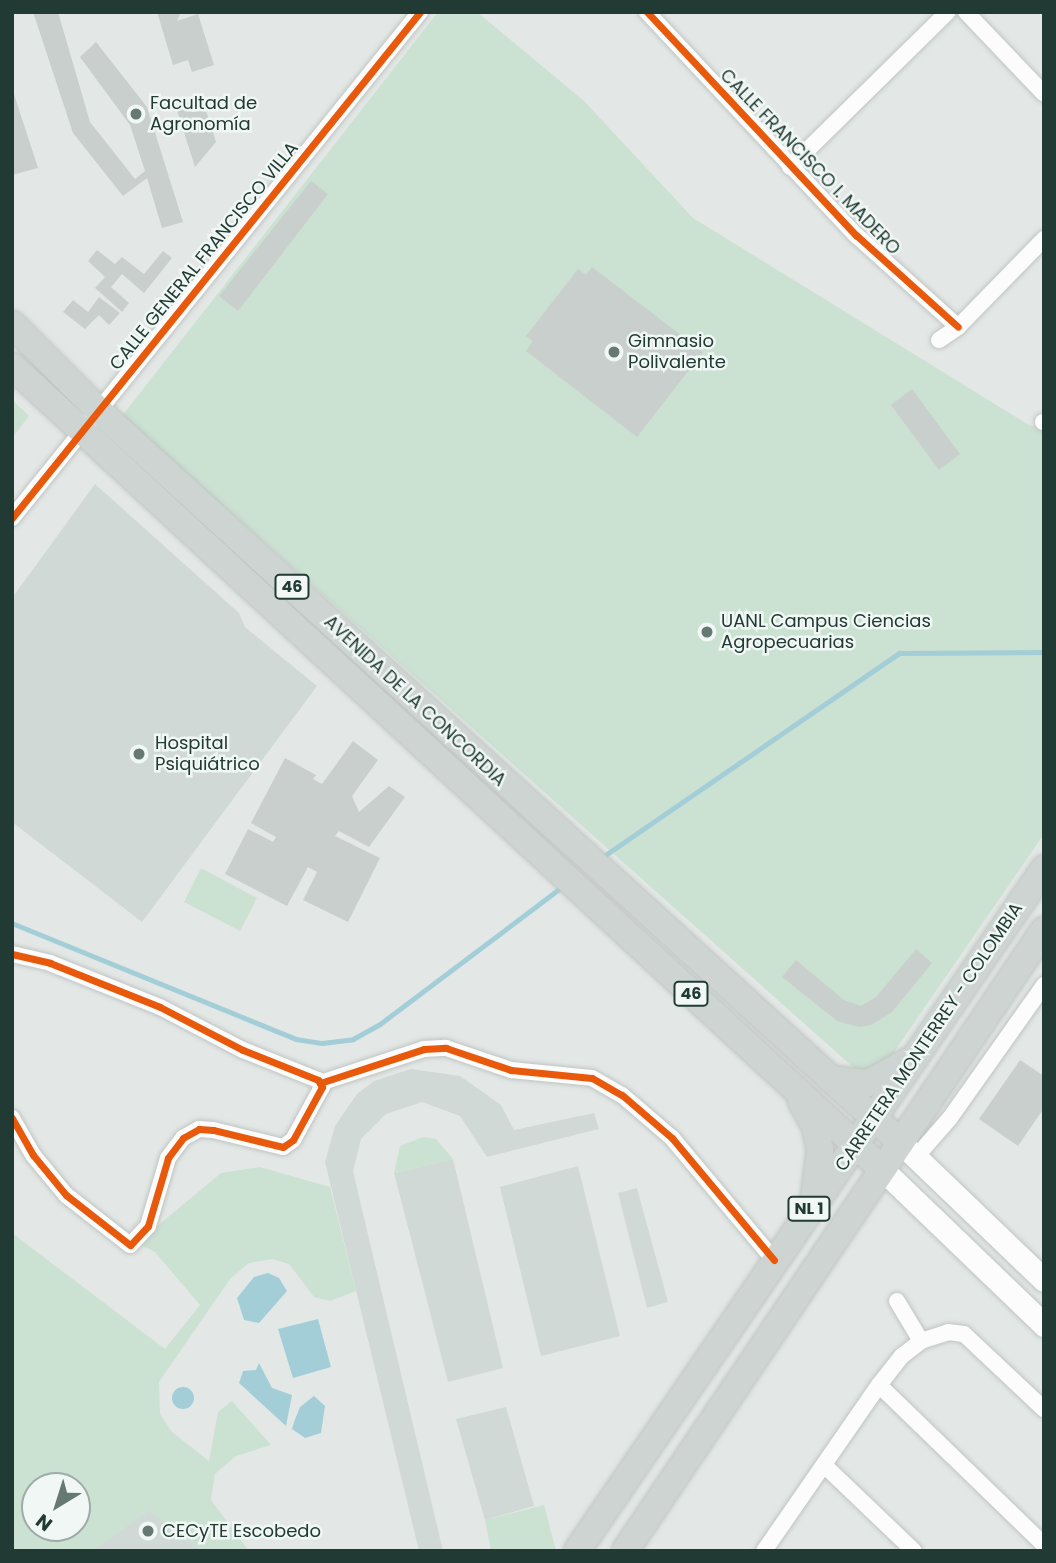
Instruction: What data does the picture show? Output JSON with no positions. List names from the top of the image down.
{
  "streets": {
    "main road": [
      "46",
      "AVENIDA DE LA CONCORDIA",
      "CARRETERA MONTERREY - COLOMBIA",
      "NL 1"
    ],
    "street": ["CALLE FRANCISCO I. MADERO", "CALLE GENERAL FRANCISCO VILLA"]
  },
  "crossings": [
    ["CALLE GENERAL FRANCISCO VILLA", "AVENIDA DE LA CONCORDIA"],
    ["46", "AVENIDA DE LA CONCORDIA"],
    ["46", "CARRETERA MONTERREY - COLOMBIA"]
  ],
  "places": [
    "Facultad de Agronomía",
    "Gimnasio Polivalente",
    "UANL Campus Ciencias Agropecuarias",
    "Hospital Psiquiátrico",
    "CECyTE Escobedo"
  ],
  "north": "bottom left"
}
